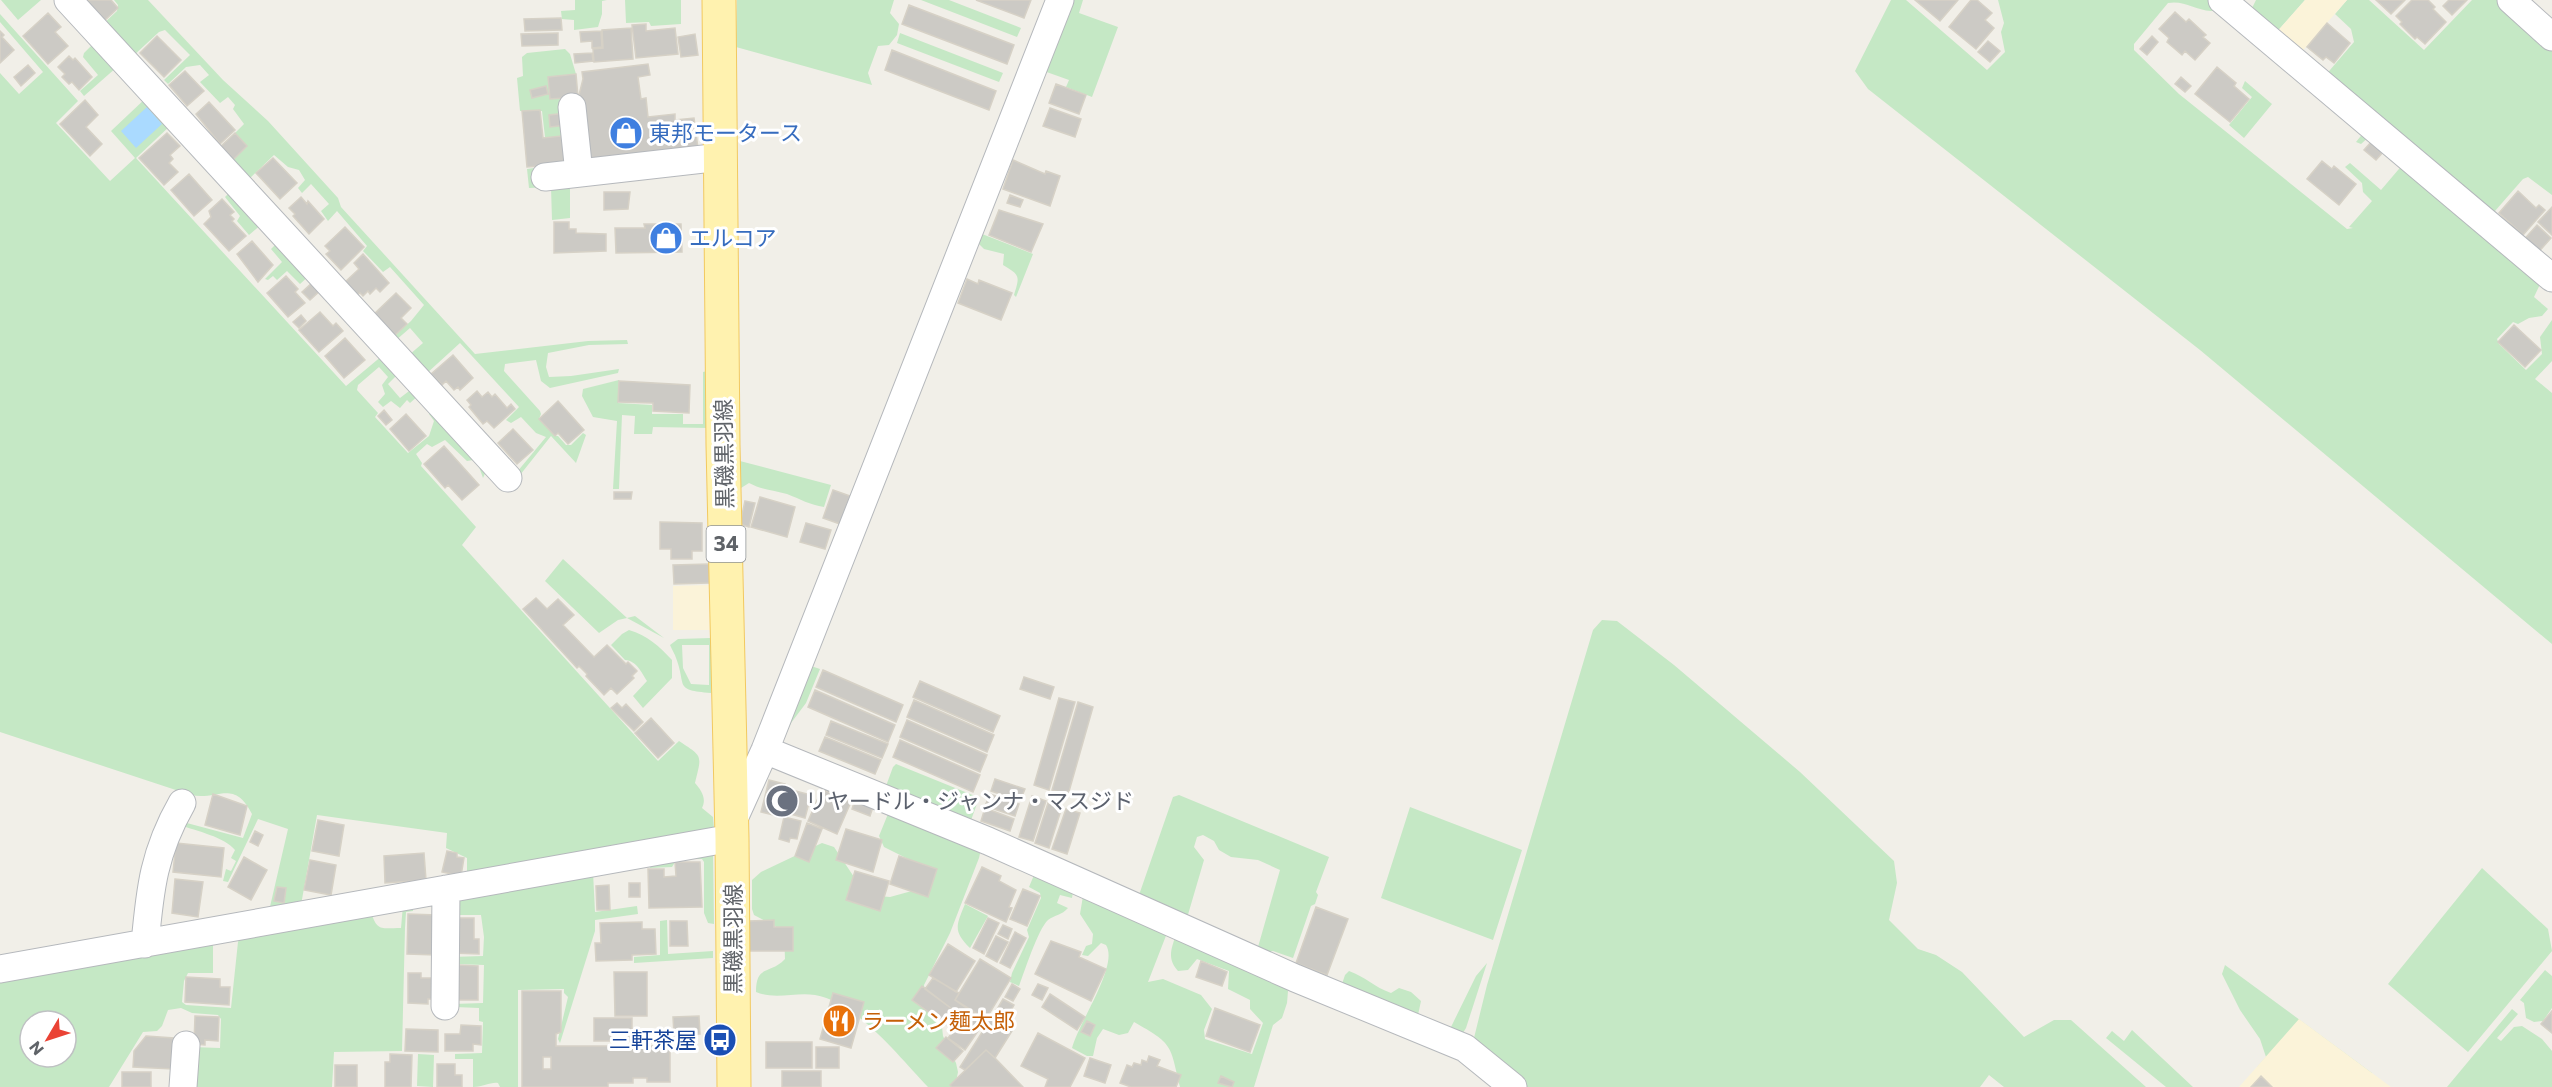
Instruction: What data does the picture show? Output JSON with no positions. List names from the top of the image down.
{
  "streets": {
    "main road": ["黒磯黒羽線", "34"]
  },
  "places": {
    "shop": ["東邦モータース", "エルコア"],
    "mosque": ["リヤードル・ジャンナ・マスジド"],
    "restaurant": ["ラーメン麺太郎"],
    "bus stop": ["三軒茶屋"]
  },
  "north": "bottom left"
}
